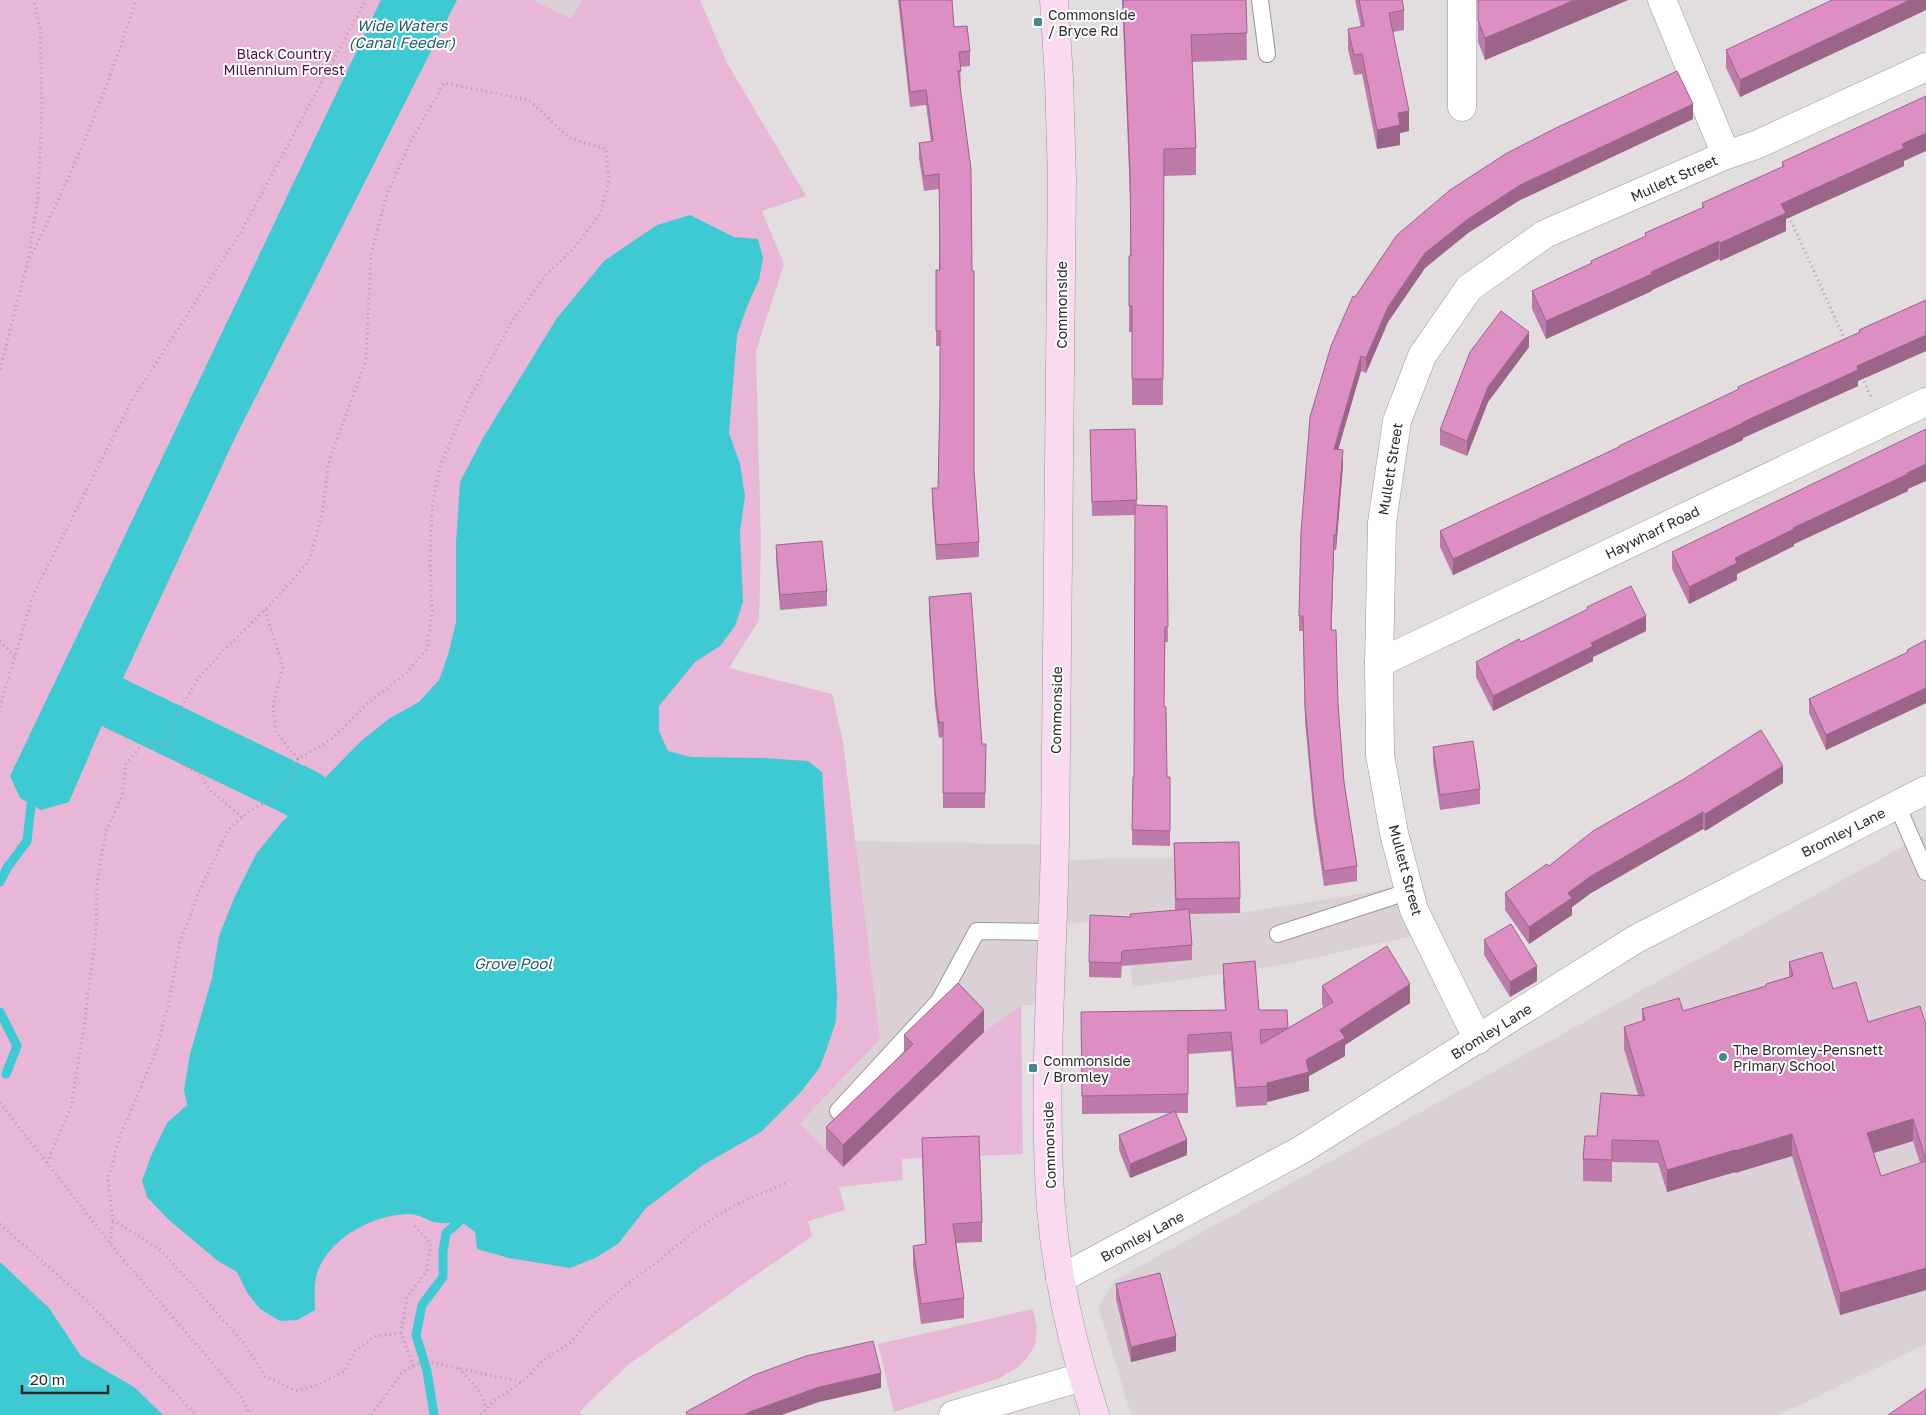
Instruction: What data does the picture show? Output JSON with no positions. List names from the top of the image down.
{
  "streets": {
    "main road": ["Commonside"],
    "street": ["Mullett Street", "Haywharf Road", "Bromley Lane"]
  },
  "crossings": [
    ["Mullett Street", "Haywharf Road"],
    ["Mullett Street", "Bromley Lane"],
    ["Commonside", "Bromley Lane"]
  ],
  "water": ["Wide Waters (Canal Feeder)", "Grove Pool"],
  "parks": ["Black Country Millennium Forest"],
  "places": {
    "transit": ["Commonside / Bryce Rd", "Commonside / Bromley"],
    "other": ["The Bromley-Pensnett Primary School"]
  },
  "scale_bar": "20 m"
}
